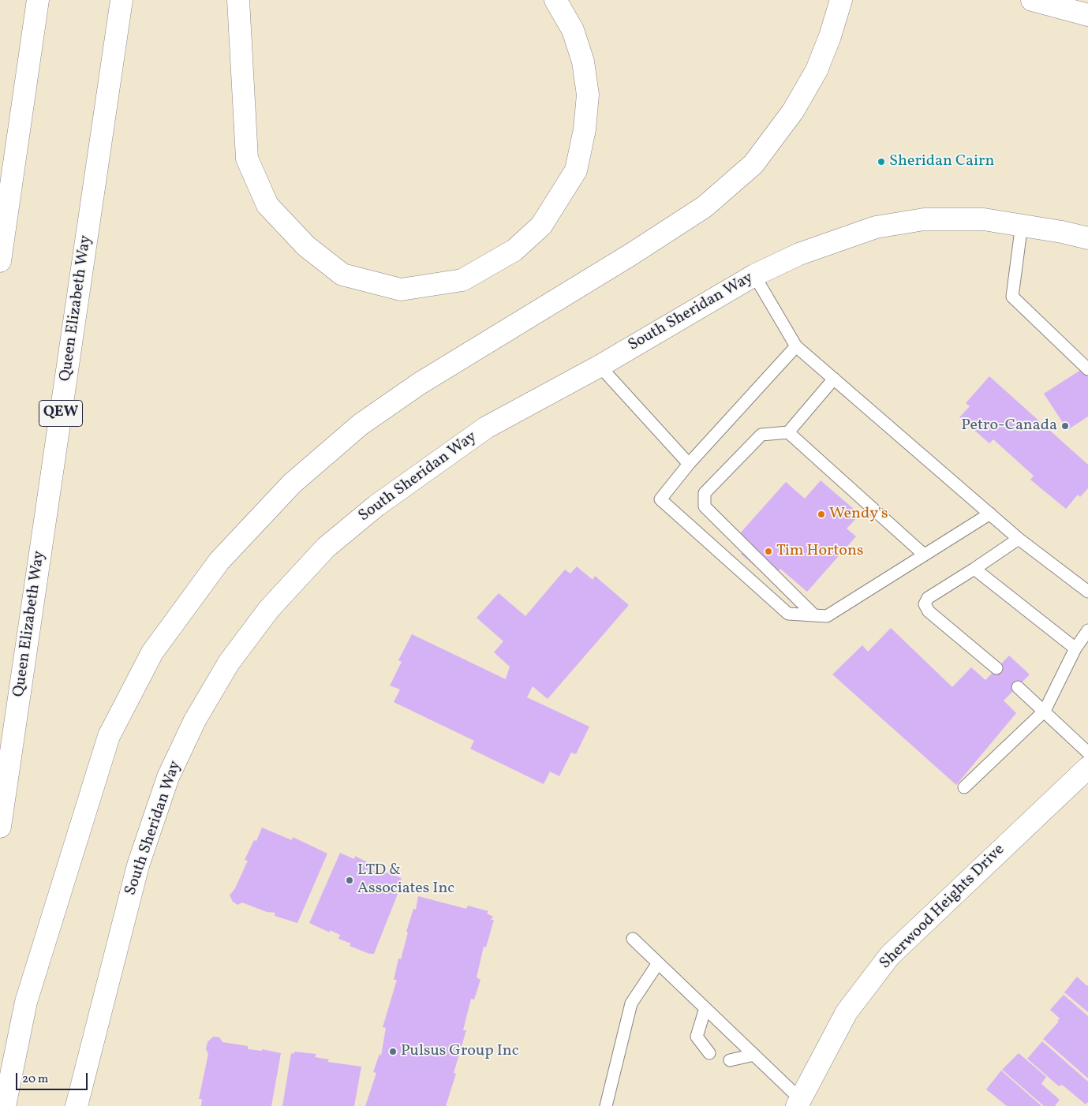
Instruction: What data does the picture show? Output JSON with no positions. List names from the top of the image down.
{
  "streets": {
    "main road": [
      "Queen Elizabeth Way",
      "South Sheridan Way",
      "QEW",
      "Sherwood Heights Drive"
    ]
  },
  "places": [
    "Sheridan Cairn",
    "Petro-Canada",
    "Wendy's",
    "Tim Hortons",
    "LTD & Associates Inc",
    "Pulsus Group Inc"
  ],
  "scale_bar": "20 m"
}
